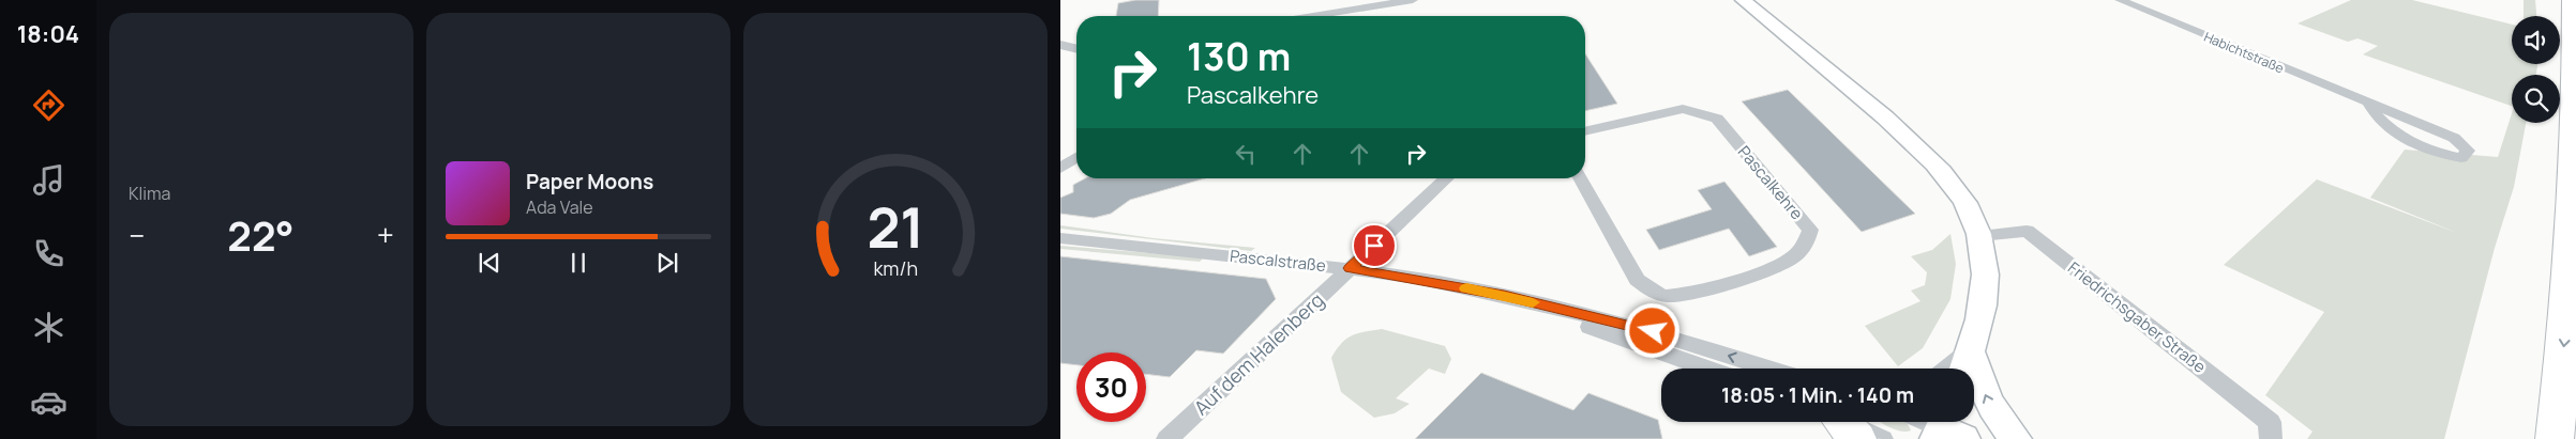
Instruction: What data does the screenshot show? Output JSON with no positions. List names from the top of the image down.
{
  "streets": {
    "street": [
      "Habichtstraße",
      "Pascalkehre",
      "Pascalstraße",
      "Friedrichsgaber Straße",
      "Auf dem Halenberg"
    ]
  },
  "crossings": [
    ["Pascalstraße", "Auf dem Halenberg"]
  ],
  "page": {
    "tabs": "18:04",
    "tile": "Klima",
    "turn": ["130 m", "Pascalkehre"],
    "song": ["Paper Moons", "Ada Vale"],
    "heat": ["−", "22°", "+"],
    "limit": "30",
    "trip": "18:05 · 1 Min. · 140 m",
    "gauge": ["21", "km/h"]
  }
}
